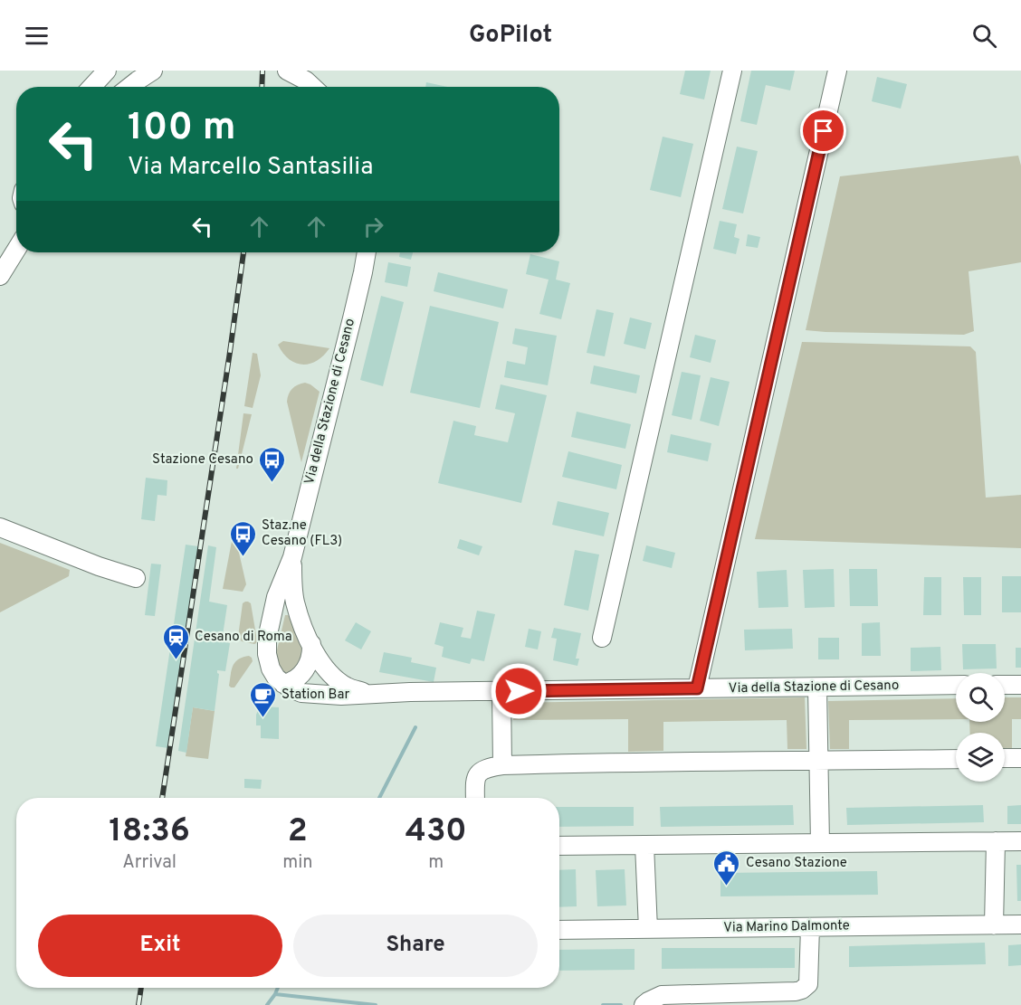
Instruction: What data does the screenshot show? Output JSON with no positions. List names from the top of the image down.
{
  "streets": {
    "street": ["Via della Stazione di Cesano", "Via Marino Dalmonte"]
  },
  "places": {
    "bus stop": ["Stazione Cesano", "Staz.ne Cesano (FL3)"],
    "station": ["Cesano di Roma"],
    "cafe": ["Station Bar"],
    "public building": ["Cesano Stazione"]
  },
  "page": {
    "header": "GoPilot",
    "turn": ["100 m", "Via Marcello Santasilia"],
    "eta": [
      "18:36",
      "Arrival",
      "2",
      "min",
      "430",
      "m"
    ],
    "buttons": ["Exit", "Share"]
  }
}
